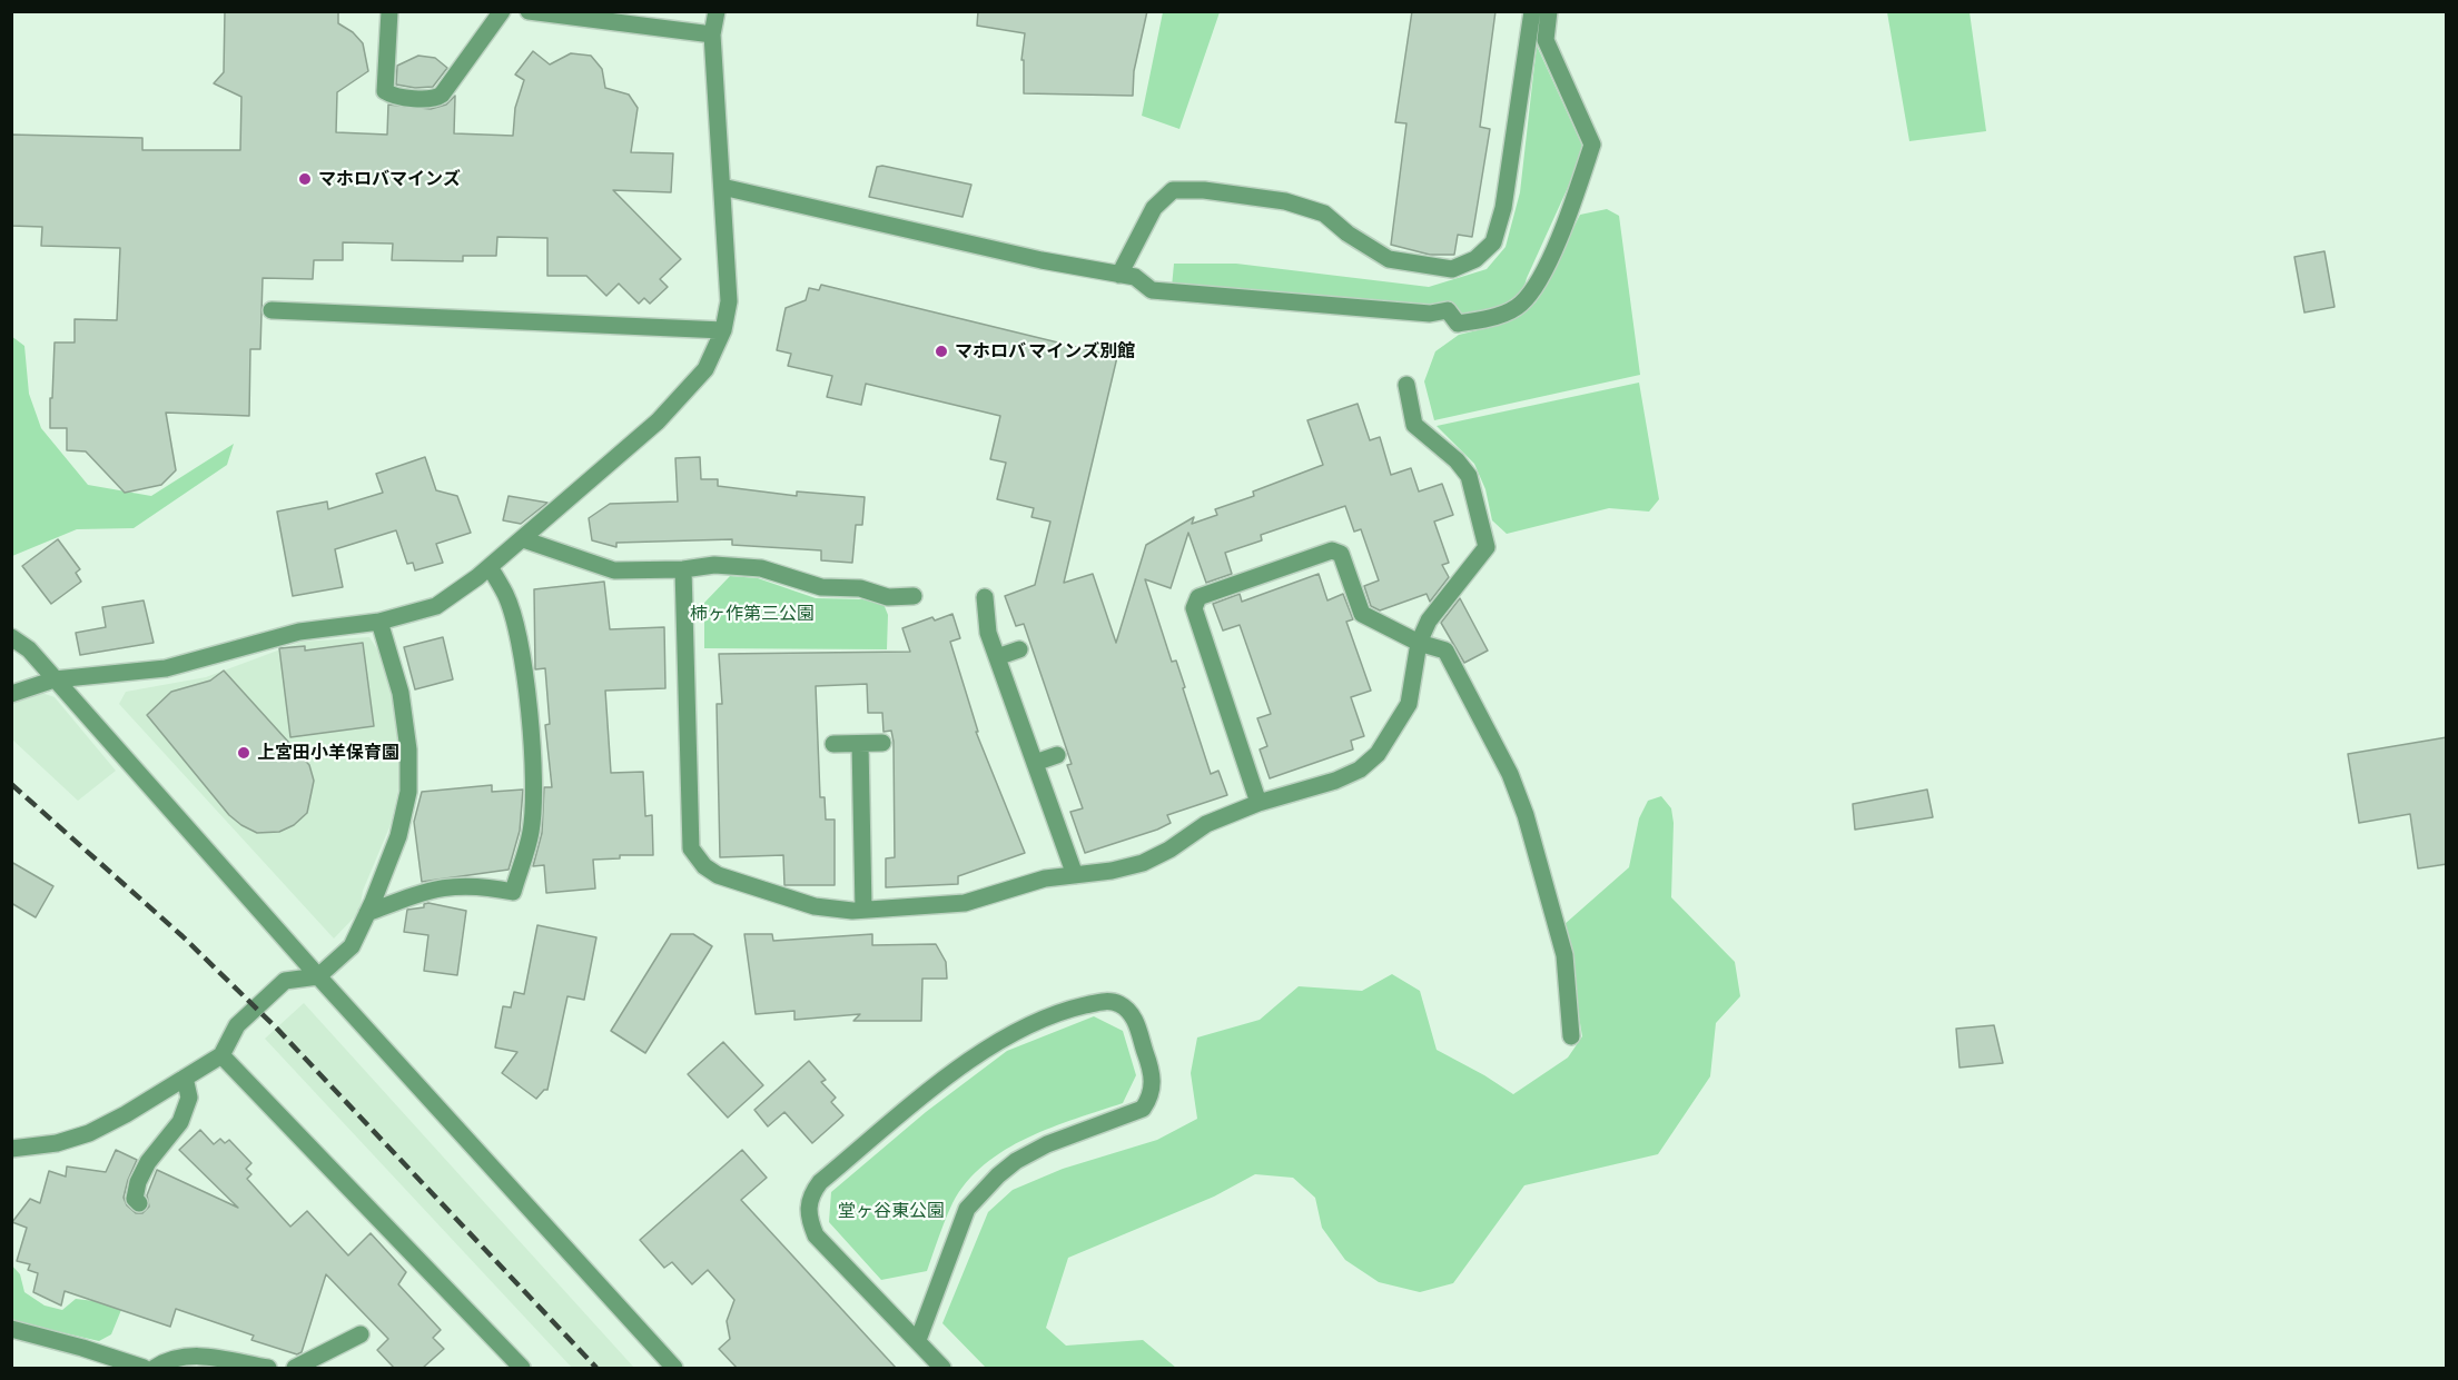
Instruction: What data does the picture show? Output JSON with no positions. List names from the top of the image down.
{
  "parks": ["柿ヶ作第三公園", "堂ヶ谷東公園"],
  "places": ["マホロバマインズ", "マホロバ マインズ別館", "上宮田小羊保育園"]
}
